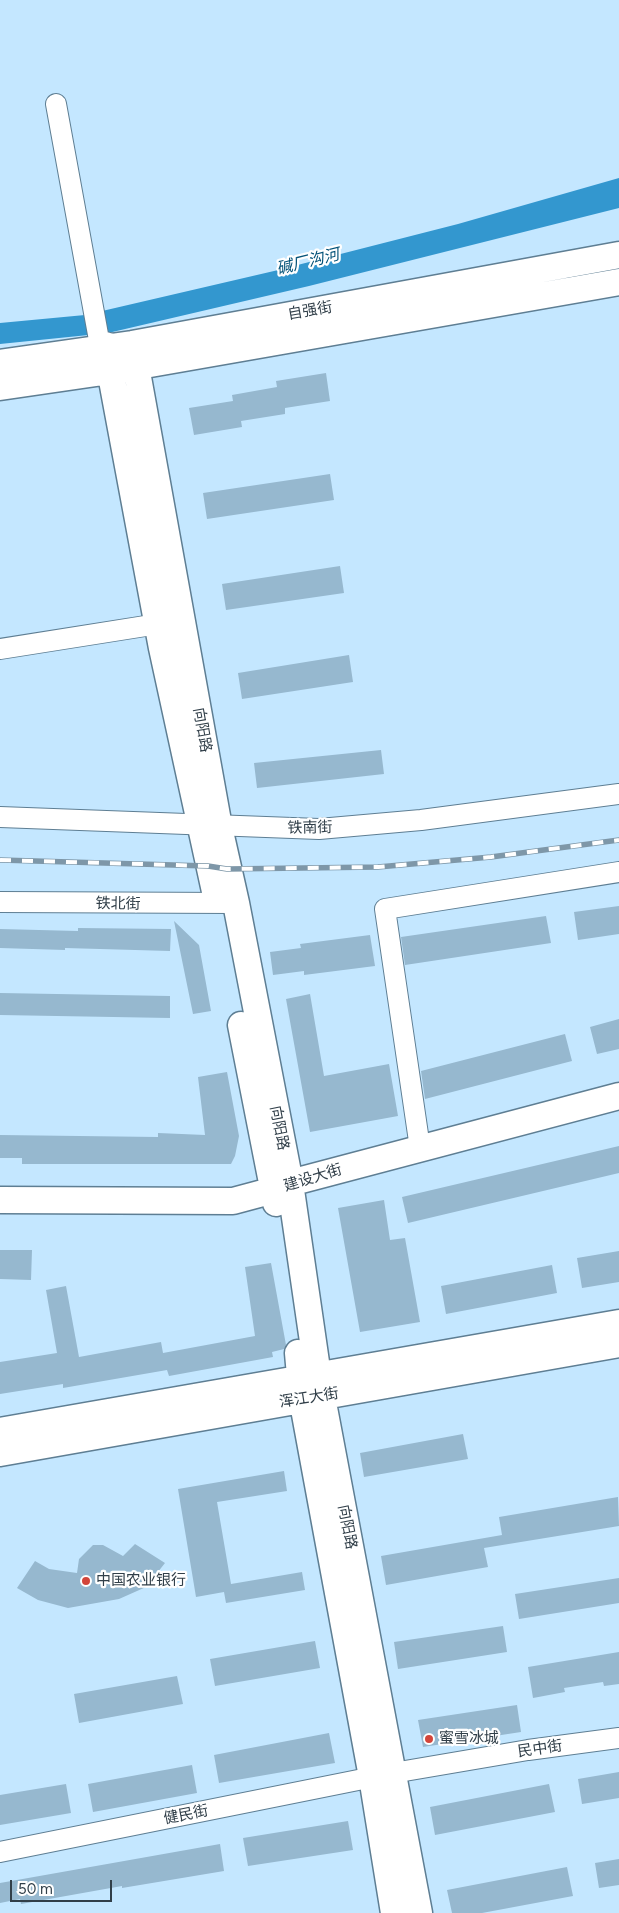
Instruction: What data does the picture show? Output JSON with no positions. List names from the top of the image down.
{
  "streets": {
    "main road": [
      "自强街",
      "向阳路",
      "建设大街",
      "浑江大街"
    ],
    "street": [
      "铁南街",
      "铁北街",
      "民中街",
      "健民街"
    ]
  },
  "crossings": [
    ["自强街", "向阳路"],
    ["向阳路", "铁南街"],
    ["向阳路", "铁北街"],
    ["向阳路", "建设大街"],
    ["向阳路", "浑江大街"],
    ["向阳路", "民中街"],
    ["向阳路", "健民街"],
    ["民中街", "健民街"]
  ],
  "water": ["碱厂沟河"],
  "places": ["中国农业银行", "蜜雪冰城"],
  "scale_bar": "50 m"
}
